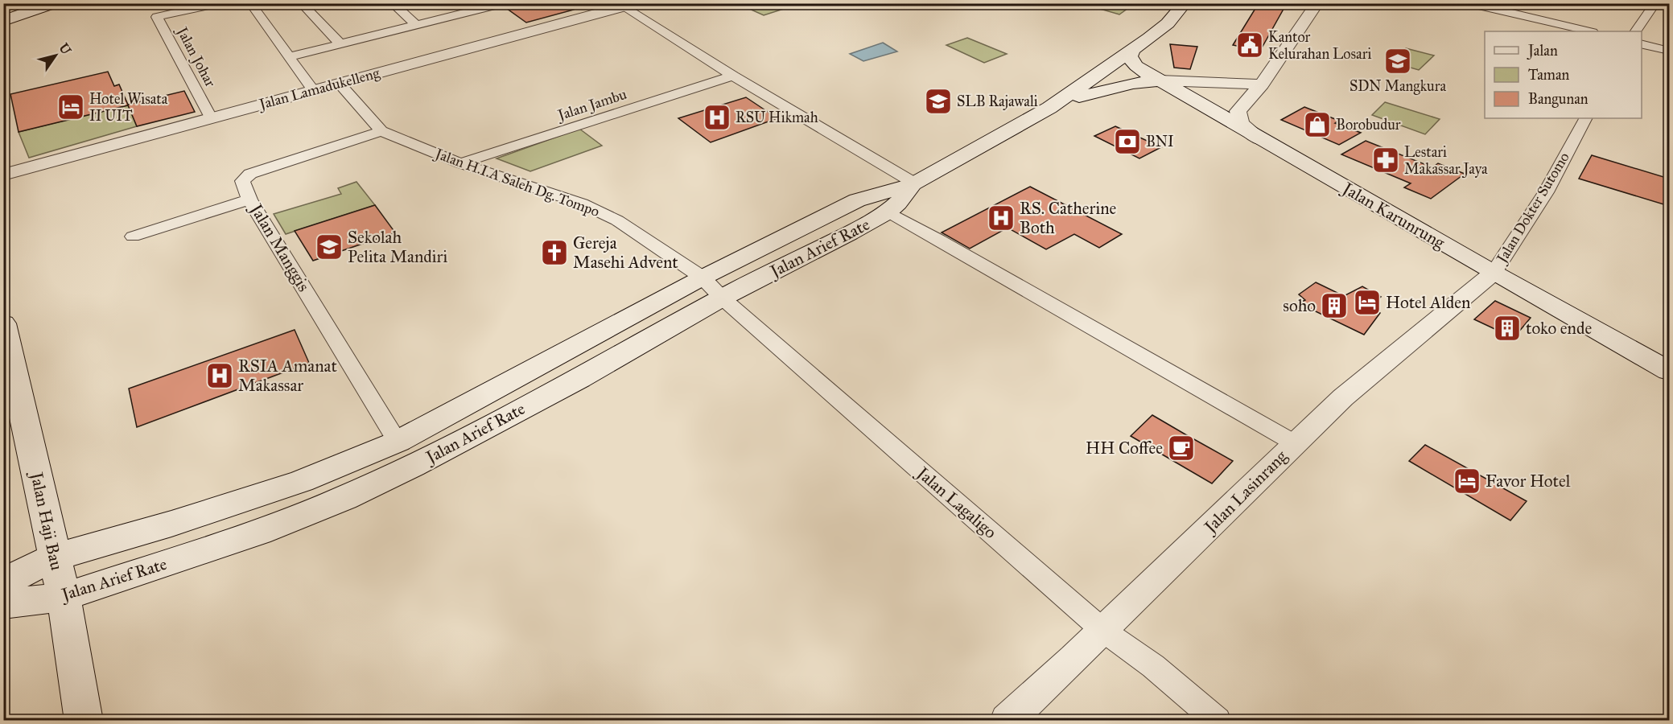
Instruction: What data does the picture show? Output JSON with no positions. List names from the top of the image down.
{
  "streets": {
    "main road": ["Jalan Karunrung", "Jalan Arief Rate", "Jalan Haji Bau"],
    "street": [
      "Jalan Johar",
      "Jalan Lamadukelleng",
      "Jalan Jambu",
      "Jalan H.I.A Saleh Dg. Tompo",
      "Jalan Dokter Sutomo",
      "Jalan Manggis",
      "Jalan Lasinrang",
      "Jalan Lagaligo"
    ]
  },
  "crossings": [
    ["Jalan Johar", "Jalan Lamadukelleng"],
    ["Jalan Lamadukelleng", "Jalan H.I.A Saleh Dg. Tompo"],
    ["Jalan Jambu", "Jalan H.I.A Saleh Dg. Tompo"],
    ["Jalan H.I.A Saleh Dg. Tompo", "Jalan Manggis"],
    ["Jalan H.I.A Saleh Dg. Tompo", "Jalan Arief Rate"],
    ["Jalan H.I.A Saleh Dg. Tompo", "Jalan Lagaligo"],
    ["Jalan Dokter Sutomo", "Jalan Karunrung"],
    ["Jalan Dokter Sutomo", "Jalan Lasinrang"],
    ["Jalan Karunrung", "Jalan Arief Rate"],
    ["Jalan Karunrung", "Jalan Lasinrang"],
    ["Jalan Manggis", "Jalan Arief Rate"],
    ["Jalan Arief Rate", "Jalan Lagaligo"],
    ["Jalan Arief Rate", "Jalan Haji Bau"],
    ["Jalan Lasinrang", "Jalan Lagaligo"]
  ],
  "places": {
    "public building": ["Kantor Kelurahan Losari"],
    "school or university": ["SDN Mangkura", "SLB Rajawali", "Sekolah Pelita Mandiri"],
    "hotel": ["Hotel Wisata II UIT", "Hotel Alden", "Favor Hotel"],
    "hospital": ["RSU Hikmah", "RS. Catherine Both", "RSIA Amanat Makassar"],
    "shop": ["Borobudur"],
    "bank": ["BNI"],
    "pharmacy": ["Lestari Makassar Jaya"],
    "church": ["Gereja Masehi Advent"],
    "building": ["soho", "toko ende"],
    "cafe": ["HH Coffee"]
  },
  "legend": ["Jalan", "Taman", "Bangunan"],
  "north": "top right"
}
